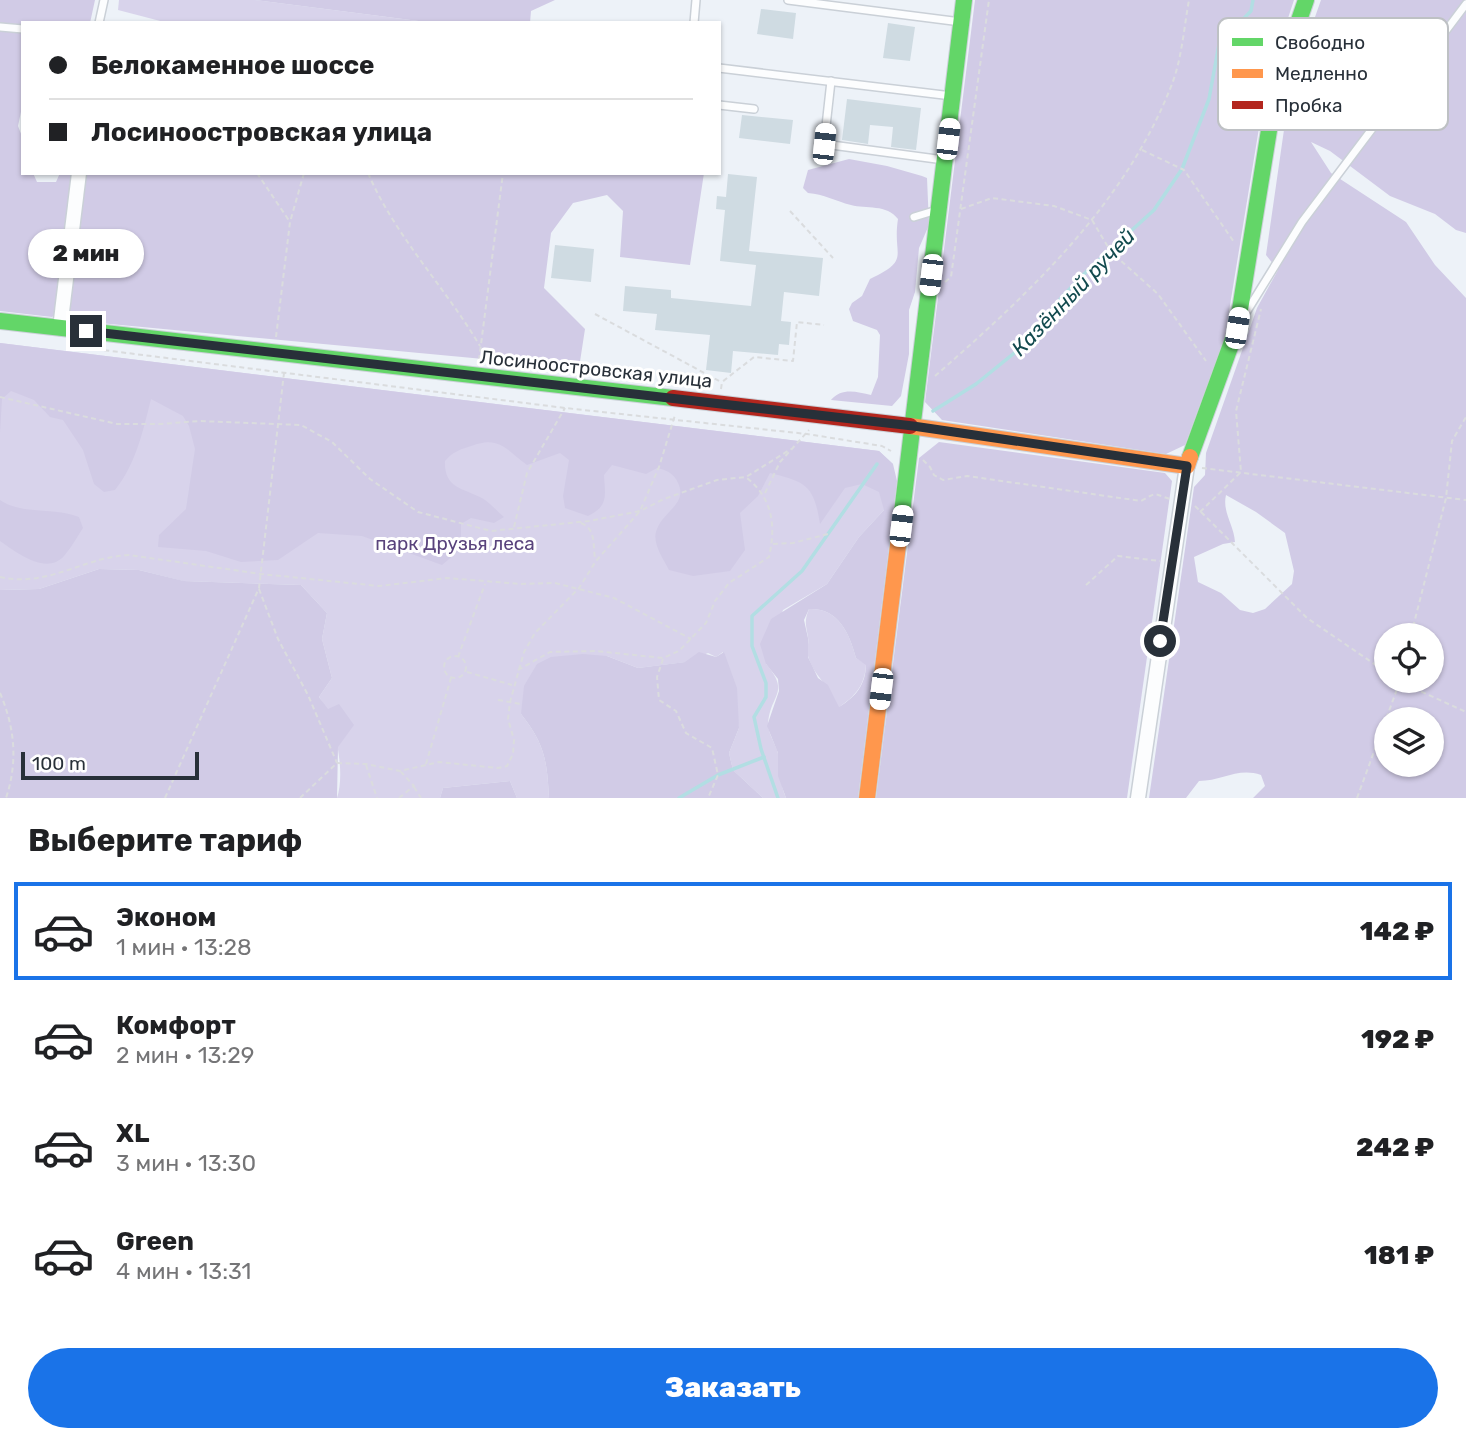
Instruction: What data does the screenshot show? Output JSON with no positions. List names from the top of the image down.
{
  "streets": {
    "street": ["Лосиноостровская улица"]
  },
  "water": ["Казённый ручей"],
  "parks": ["парк Друзья леса"],
  "legend": ["Свободно", "Медленно", "Пробка"],
  "scale_bar": "100 m",
  "page": {
    "banner": ["Белокаменное шоссе", "Лосиноостровская улица"],
    "bubble": "2 мин",
    "scale": "100 m",
    "heading": "Выберите тариф",
    "list": [
      {
        "name": "Эконом",
        "note": "1 мин · 13:28",
        "value": "142 ₽"
      },
      {
        "name": "Комфорт",
        "note": "2 мин · 13:29",
        "value": "192 ₽"
      },
      {
        "name": "XL",
        "note": "3 мин · 13:30",
        "value": "242 ₽"
      },
      {
        "name": "Green",
        "note": "4 мин · 13:31",
        "value": "181 ₽"
      }
    ],
    "buttons": "Заказать"
  }
}
